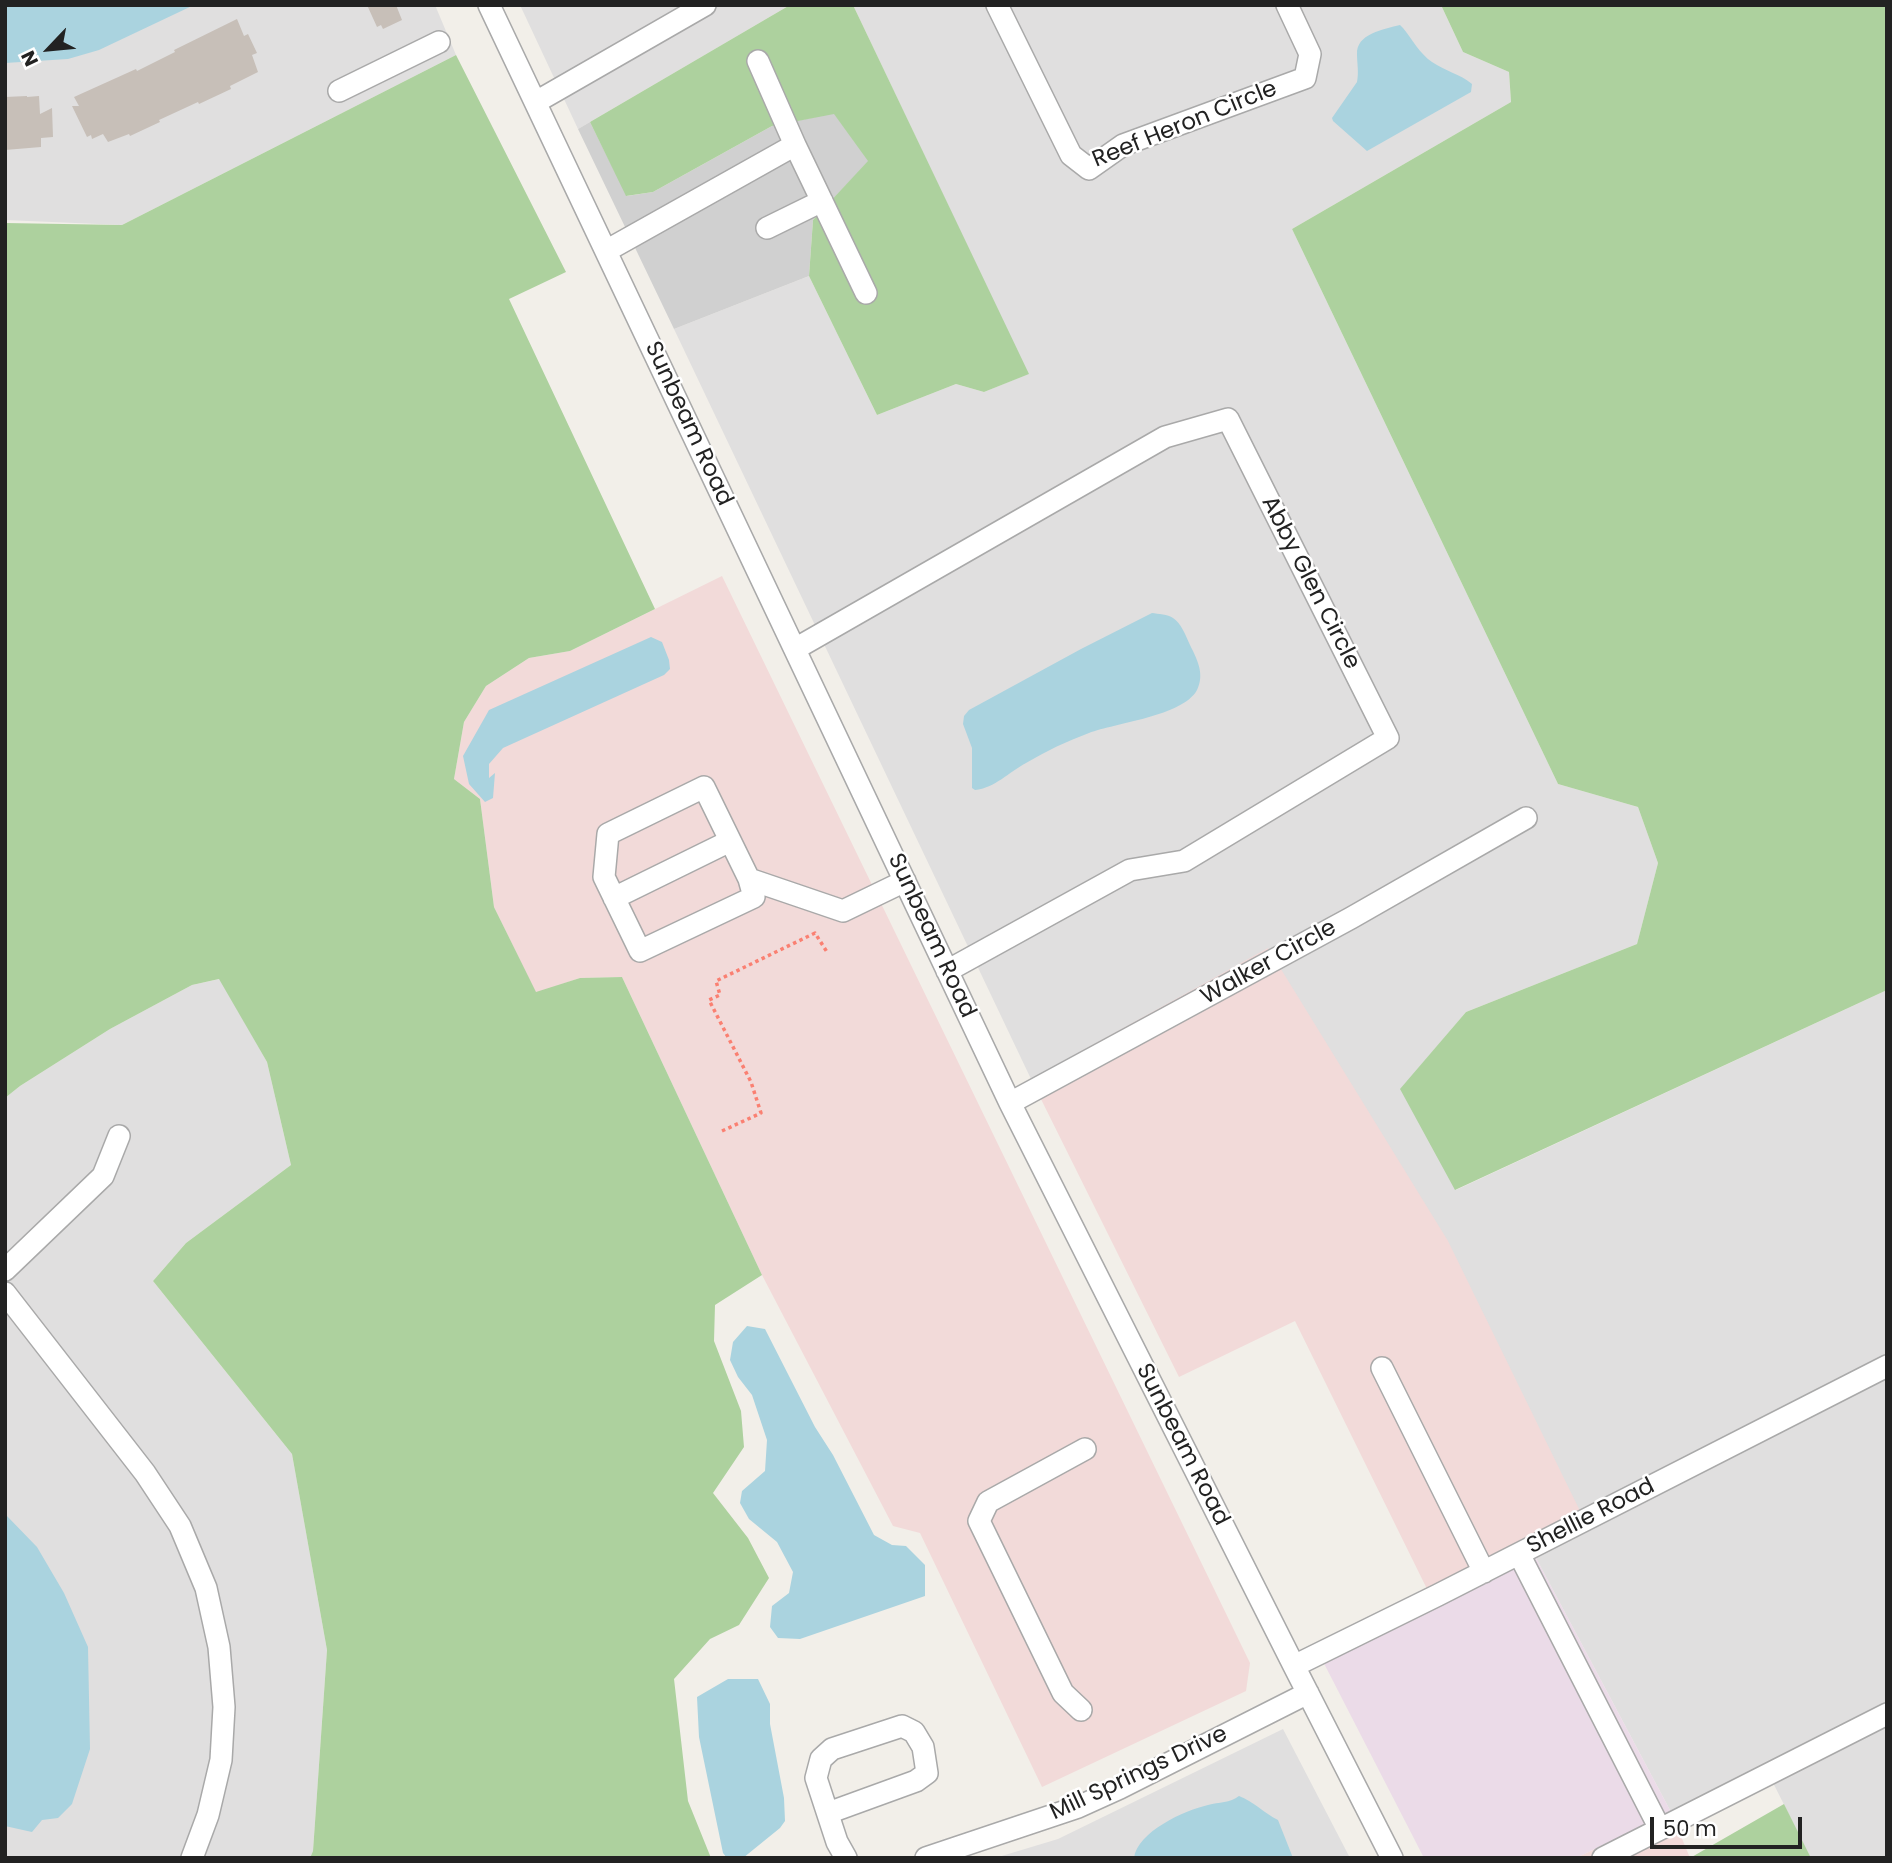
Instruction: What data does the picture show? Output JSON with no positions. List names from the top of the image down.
{
  "streets": {
    "street": [
      "Reef Heron Circle",
      "Sunbeam Road",
      "Abby Glen Circle",
      "Walker Circle",
      "Shellie Road",
      "Mill Springs Drive"
    ]
  },
  "crossings": [
    ["Sunbeam Road", "Abby Glen Circle"],
    ["Sunbeam Road", "Walker Circle"],
    ["Sunbeam Road", "Shellie Road"],
    ["Sunbeam Road", "Mill Springs Drive"]
  ],
  "scale_bar": "50 m",
  "north": "bottom left"
}
